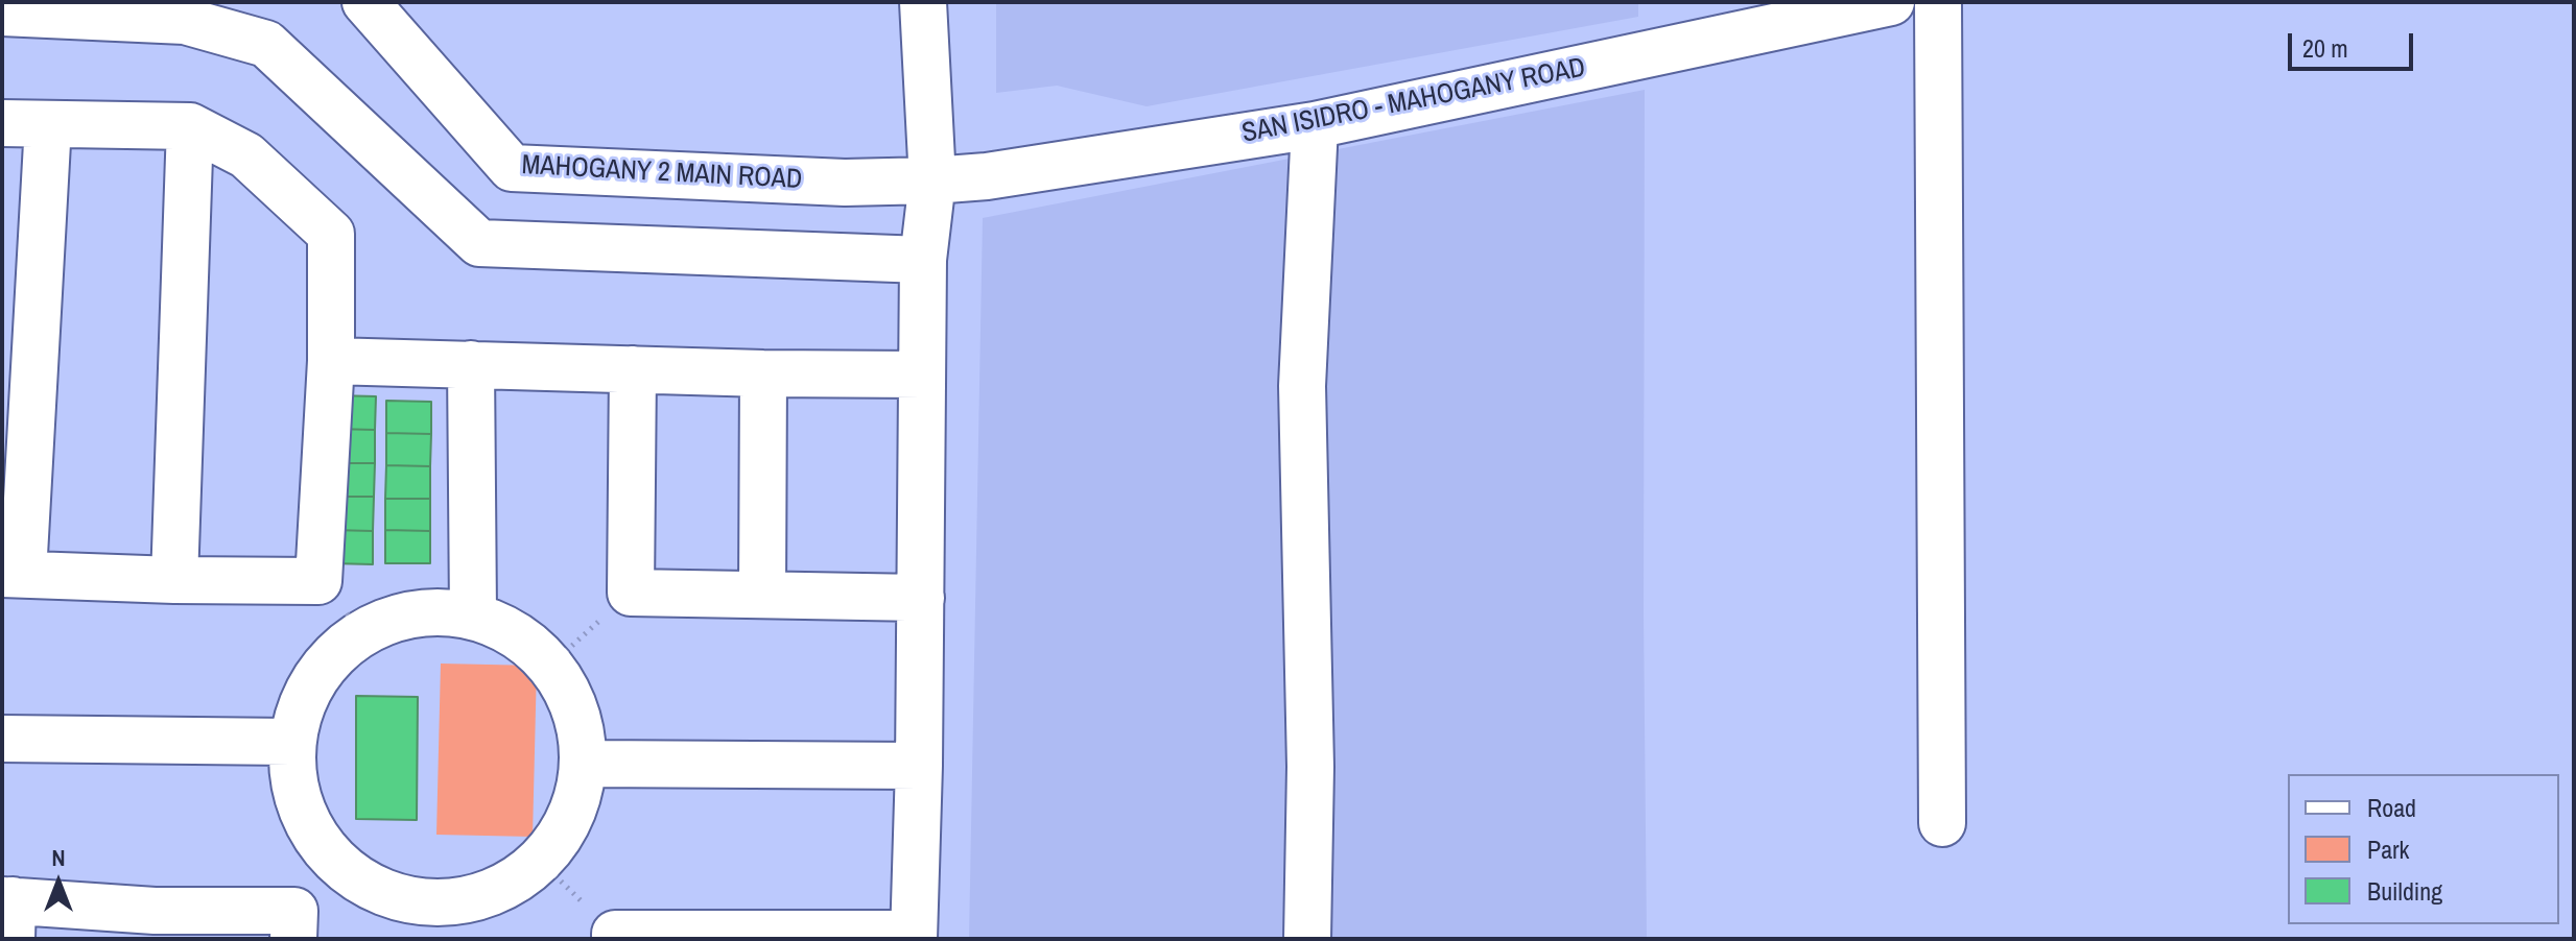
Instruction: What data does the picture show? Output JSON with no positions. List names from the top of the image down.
{
  "streets": {
    "street": ["SAN ISIDRO - MAHOGANY ROAD", "MAHOGANY 2 MAIN ROAD"]
  },
  "crossings": [
    ["SAN ISIDRO - MAHOGANY ROAD", "MAHOGANY 2 MAIN ROAD"]
  ],
  "legend": ["Road", "Park", "Building"],
  "scale_bar": "20 m",
  "north": "top"
}
